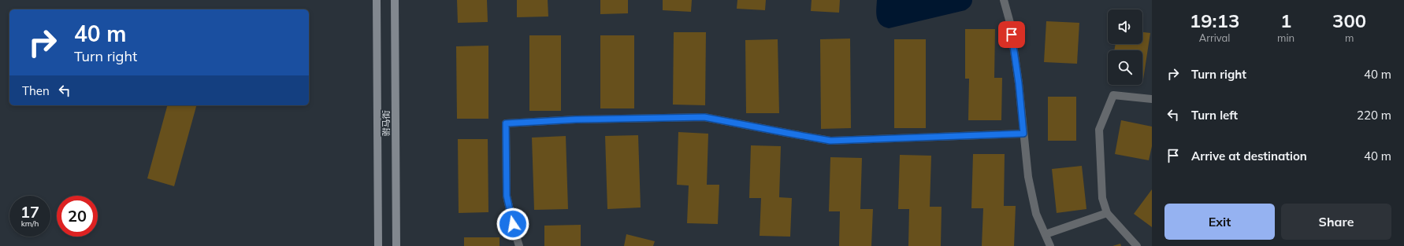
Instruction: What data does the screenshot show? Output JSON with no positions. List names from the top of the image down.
{
  "streets": {
    "main road": ["驸马街"]
  },
  "page": {
    "eta": [
      "19:13",
      "Arrival",
      "1",
      "min",
      "300",
      "m"
    ],
    "turn": ["40 m", "Turn right"],
    "list": [
      {
        "name": "Turn right",
        "value": "40 m"
      },
      {
        "name": "Turn left",
        "value": "220 m"
      },
      {
        "name": "Arrive at destination",
        "value": "40 m"
      }
    ],
    "then": "Then",
    "speed": "17 km/h",
    "limit": "20",
    "buttons": ["Exit", "Share"]
  }
}
